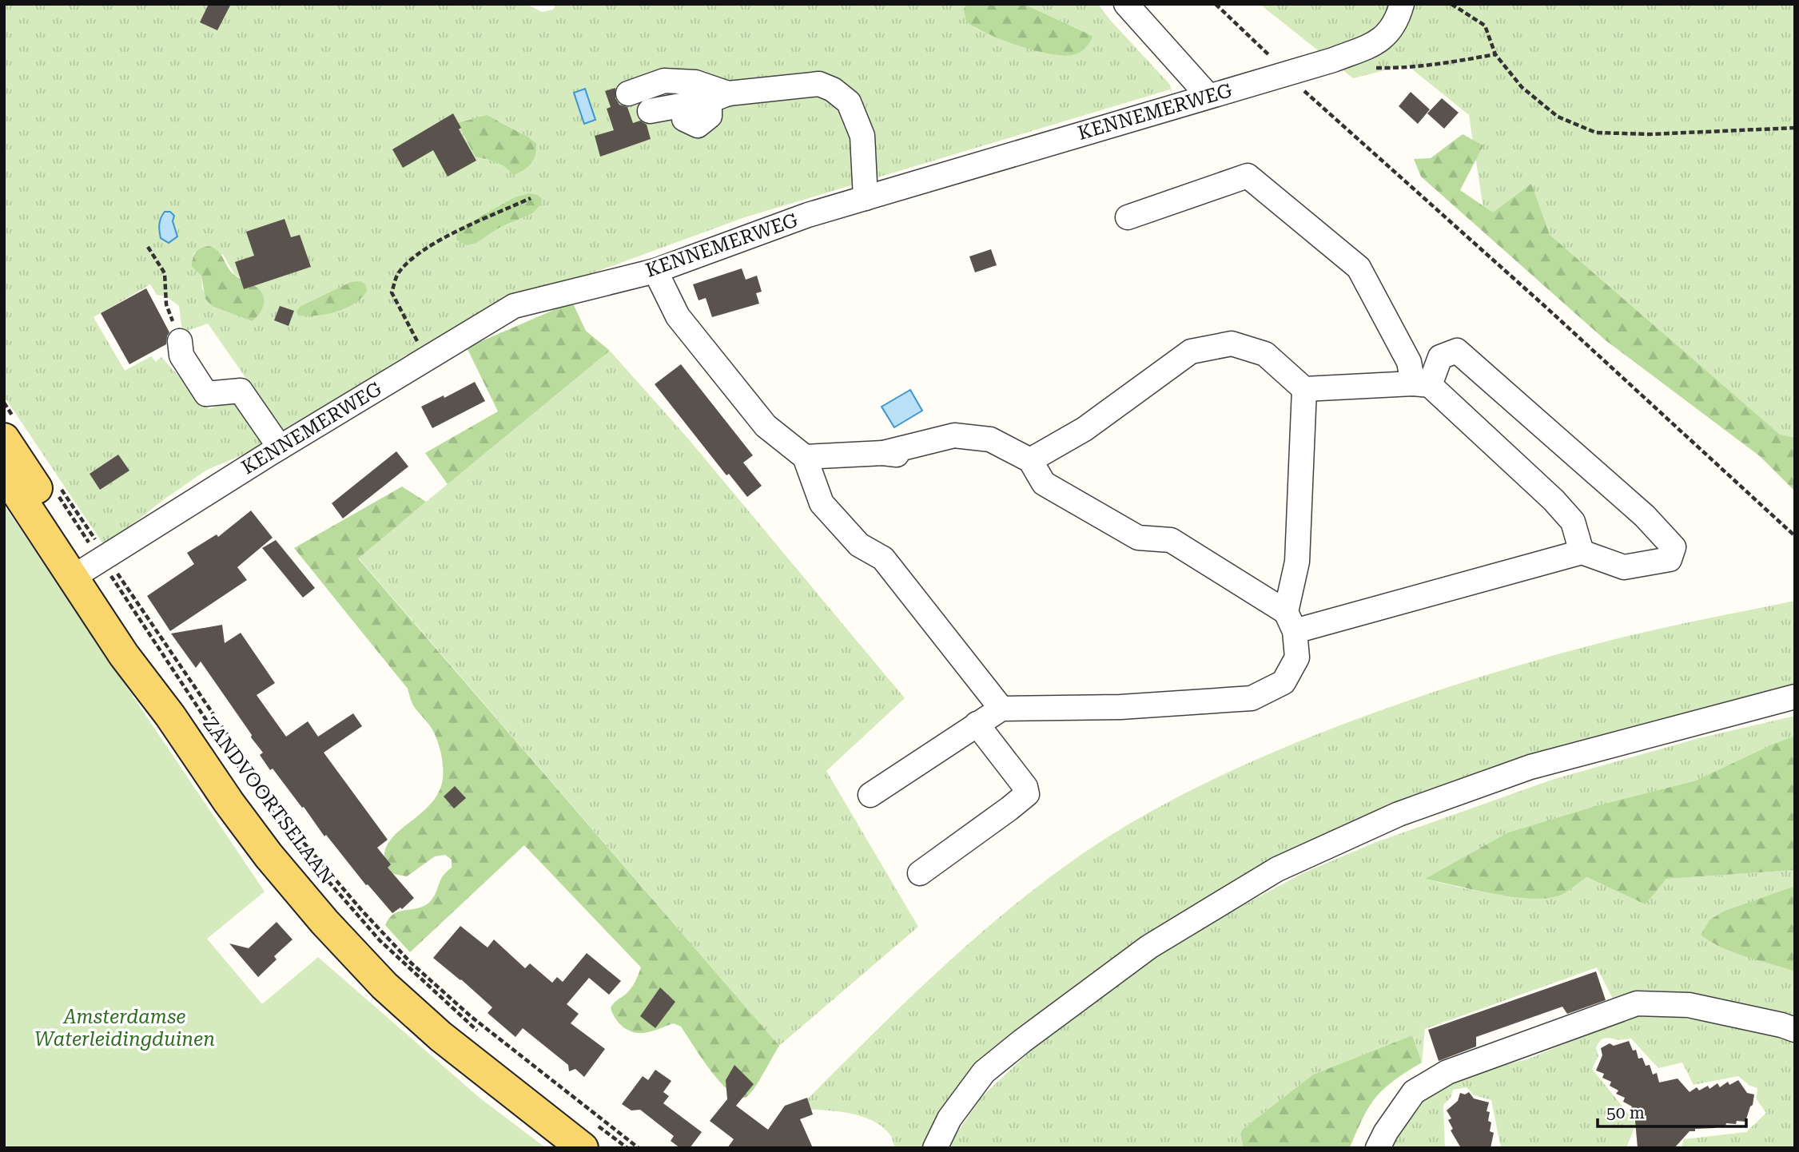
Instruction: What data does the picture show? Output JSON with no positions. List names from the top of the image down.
{
  "streets": {
    "main road": ["ZANDVOORTSELAAN"],
    "street": ["KENNEMERWEG"]
  },
  "crossings": [
    ["KENNEMERWEG", "ZANDVOORTSELAAN"]
  ],
  "parks": ["Amsterdamse Waterleidingduinen"],
  "scale_bar": "50 m"
}
